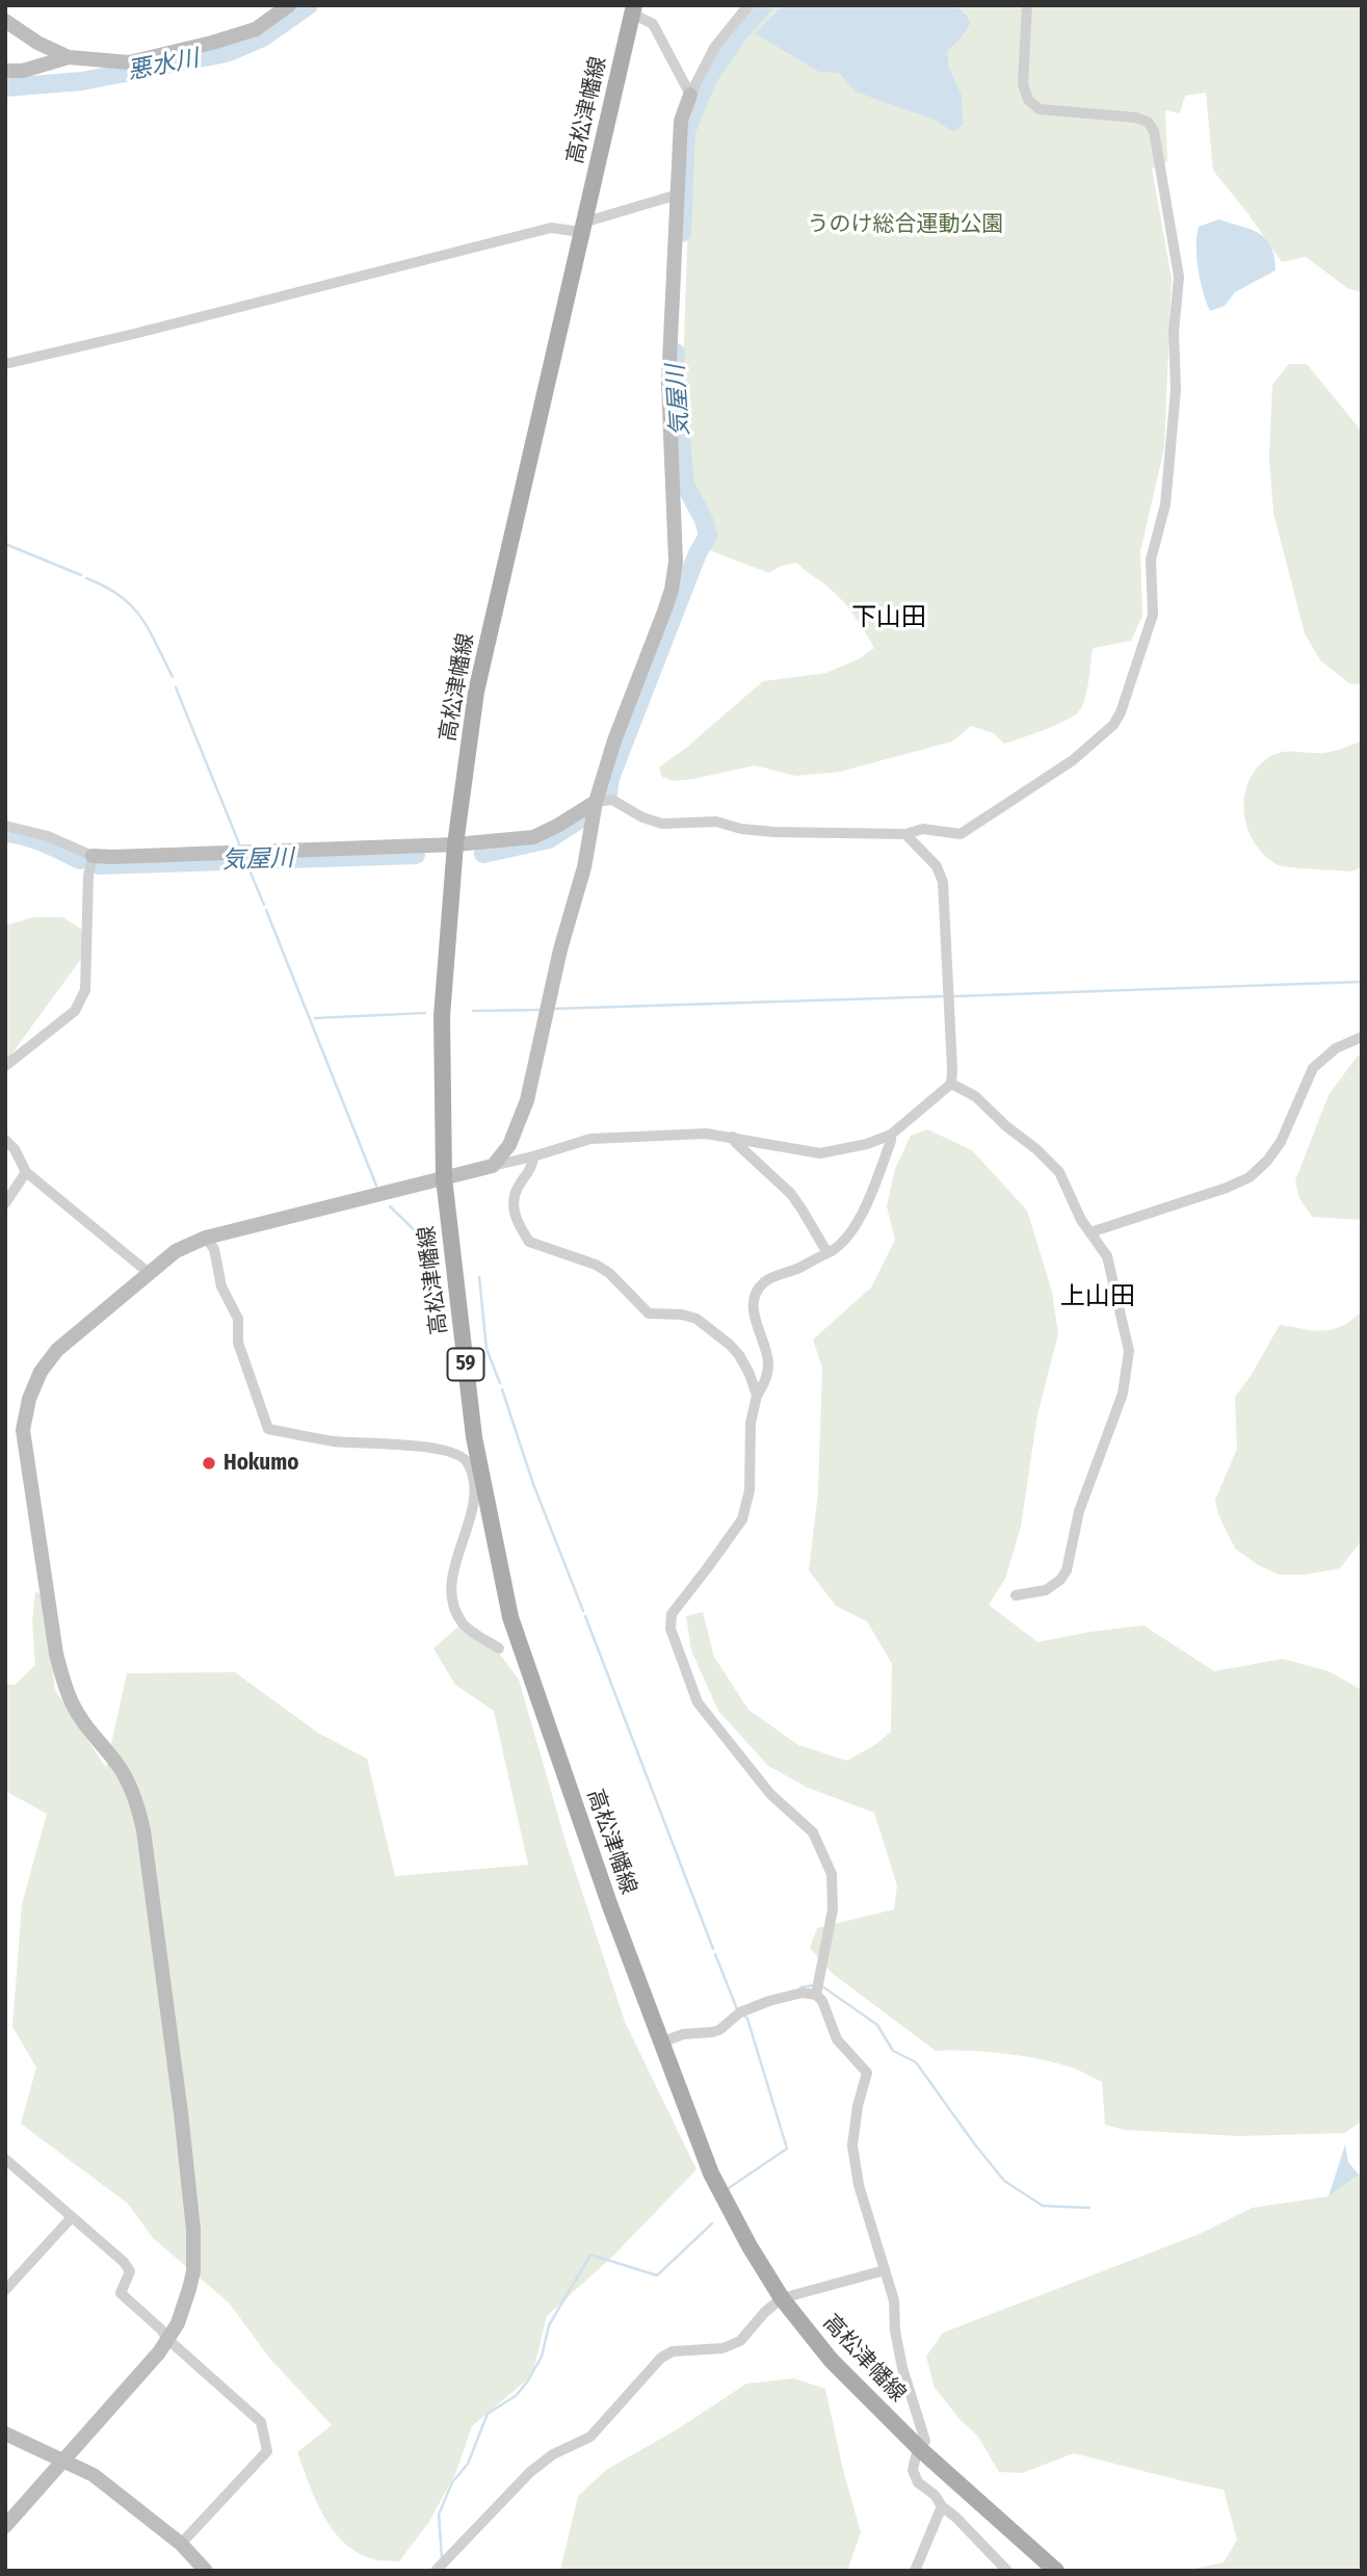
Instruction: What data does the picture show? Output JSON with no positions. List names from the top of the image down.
{
  "streets": {
    "main road": ["高松津幡線", "59"]
  },
  "districts": ["下山田", "上山田"],
  "water": ["悪水川", "気屋川"],
  "parks": ["うのけ総合運動公園"],
  "places": ["Hokumo"]
}
